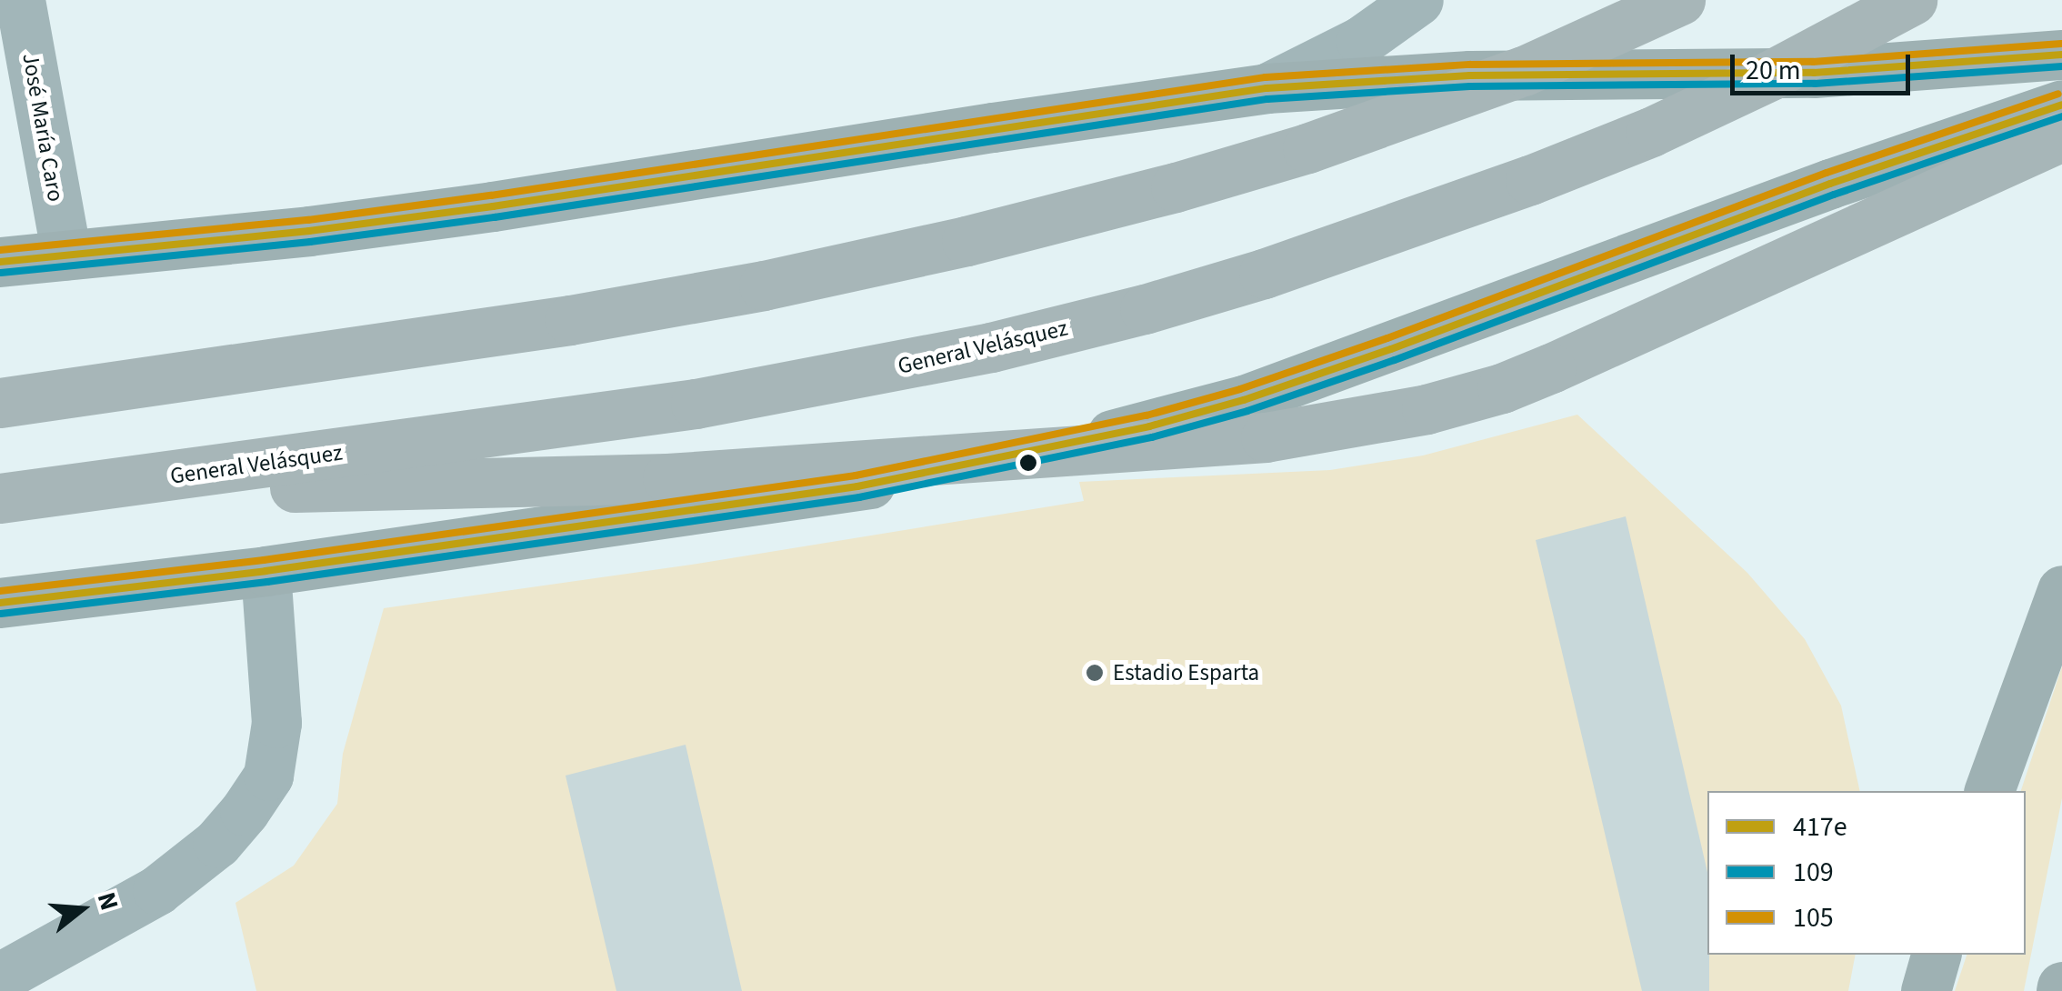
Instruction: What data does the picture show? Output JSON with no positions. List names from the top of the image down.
{
  "streets": {
    "highway": ["General Velásquez"],
    "street": ["José María Caro"]
  },
  "places": ["Estadio Esparta"],
  "lines": ["transit line 105", "transit line 417e", "transit line 109"],
  "legend": ["417e", "109", "105"],
  "scale_bar": "20 m",
  "north": "right"
}
